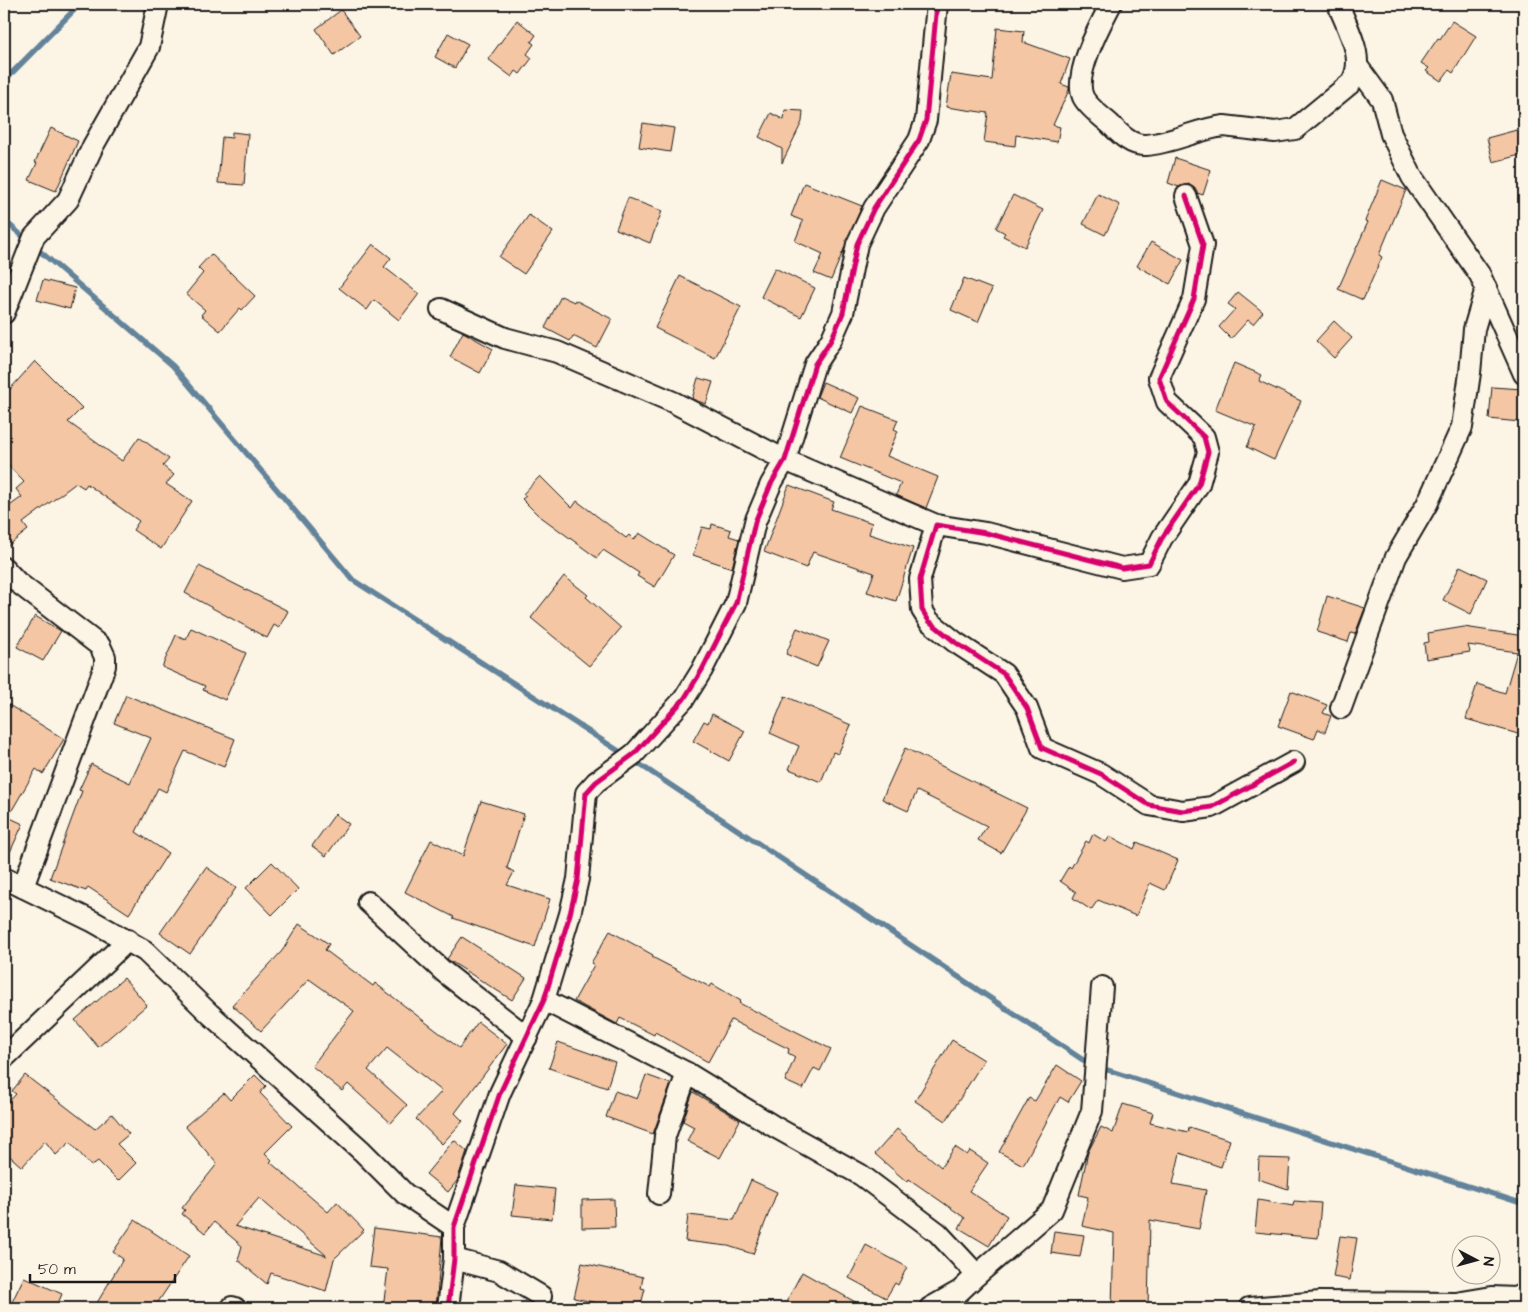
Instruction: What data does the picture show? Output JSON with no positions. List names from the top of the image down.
{
  "scale_bar": "50 m",
  "north": "right"
}
